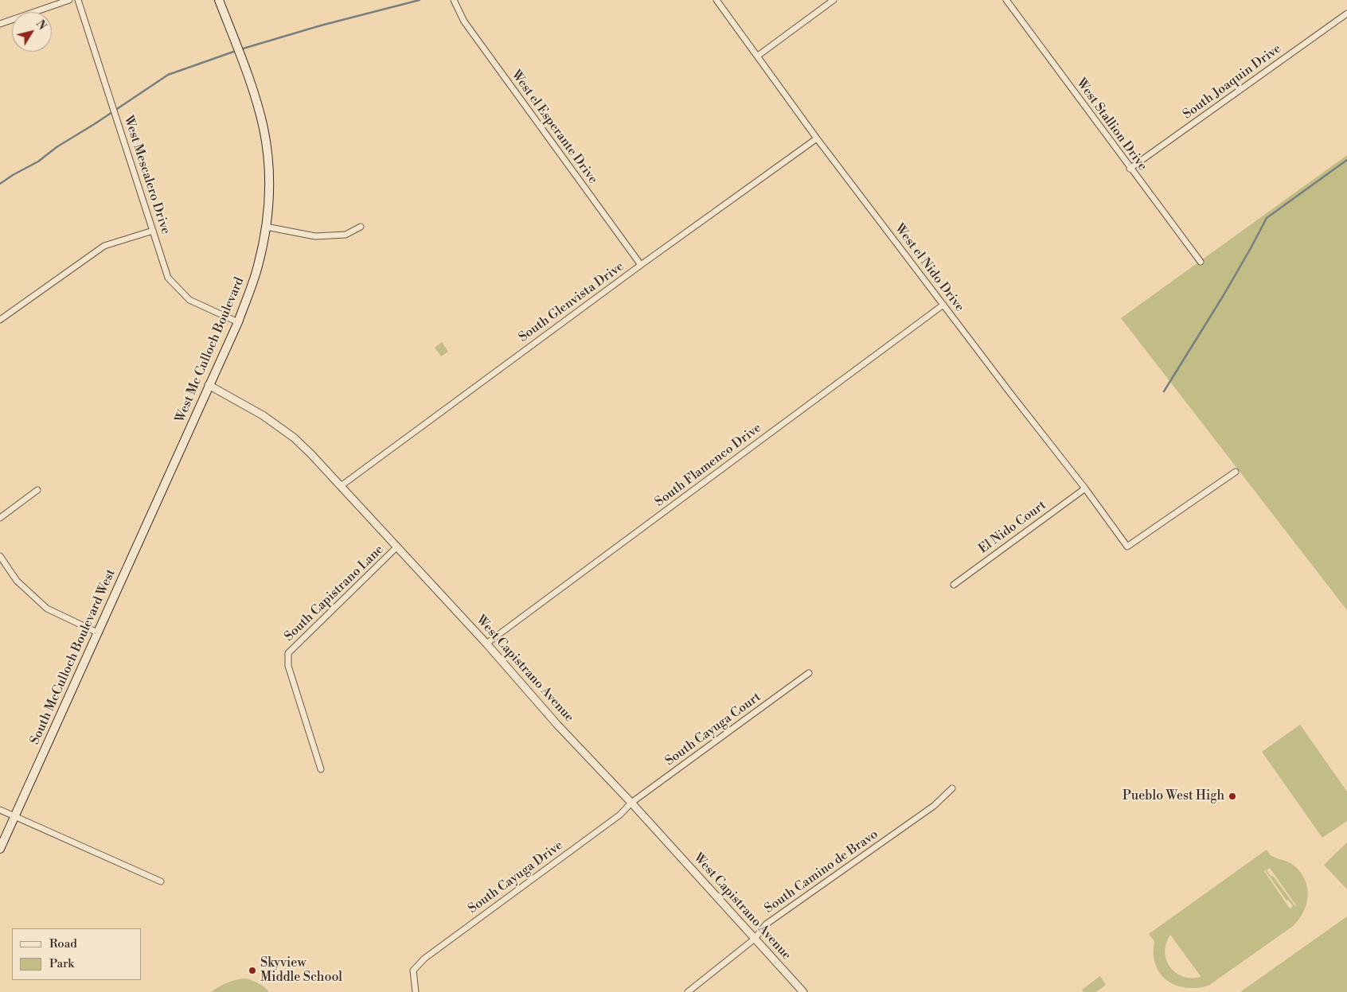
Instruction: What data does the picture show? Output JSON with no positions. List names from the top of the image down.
{
  "streets": {
    "main road": ["West Mc Culloch Boulevard", "South McCulloch Boulevard West"],
    "street": [
      "South Joaquin Drive",
      "West Stallion Drive",
      "West el Esperante Drive",
      "West Mescalero Drive",
      "West el Nido Drive",
      "South Glenvista Drive",
      "South Flamenco Drive",
      "El Nido Court",
      "South Capistrano Lane",
      "West Capistrano Avenue",
      "South Cayuga Court",
      "South Camino de Bravo",
      "South Cayuga Drive"
    ]
  },
  "crossings": [
    ["South Joaquin Drive", "West Stallion Drive"],
    ["West el Esperante Drive", "South Glenvista Drive"],
    ["West Mescalero Drive", "West Mc Culloch Boulevard"],
    ["West el Nido Drive", "South Glenvista Drive"],
    ["West el Nido Drive", "South Flamenco Drive"],
    ["West el Nido Drive", "El Nido Court"],
    ["South Glenvista Drive", "West Capistrano Avenue"],
    ["West Mc Culloch Boulevard", "South McCulloch Boulevard West"],
    ["West Mc Culloch Boulevard", "West Capistrano Avenue"],
    ["South Flamenco Drive", "West Capistrano Avenue"],
    ["South Capistrano Lane", "West Capistrano Avenue"],
    ["West Capistrano Avenue", "South Cayuga Court"],
    ["West Capistrano Avenue", "South Camino de Bravo"],
    ["West Capistrano Avenue", "South Cayuga Drive"],
    ["South Cayuga Court", "South Cayuga Drive"]
  ],
  "places": ["Pueblo West High", "Skyview Middle School"],
  "legend": ["Road", "Park"],
  "north": "top right"
}
